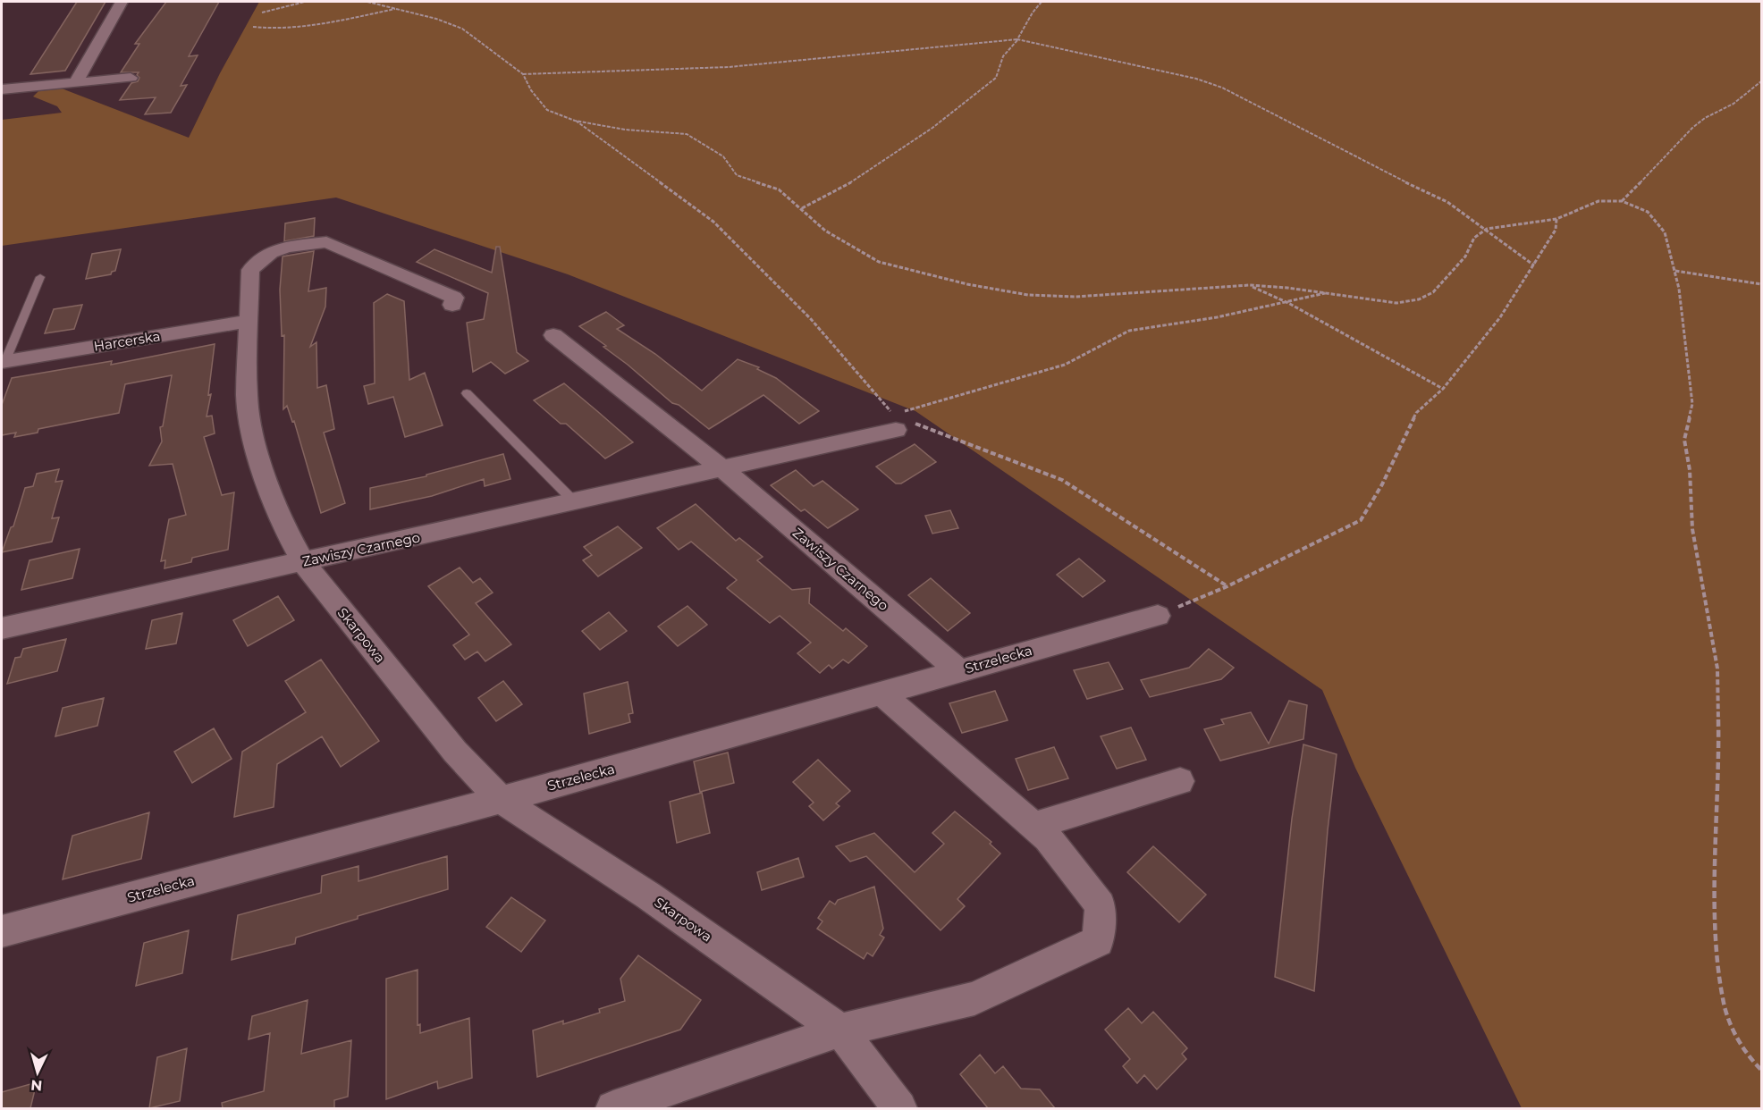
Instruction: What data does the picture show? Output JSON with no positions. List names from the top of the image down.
{
  "streets": {
    "street": [
      "Harcerska",
      "Zawiszy Czarnego",
      "Skarpowa",
      "Strzelecka"
    ]
  },
  "crossings": [
    ["Harcerska", "Skarpowa"],
    ["Zawiszy Czarnego", "Skarpowa"],
    ["Zawiszy Czarnego", "Strzelecka"],
    ["Skarpowa", "Strzelecka"]
  ],
  "north": "bottom"
}
